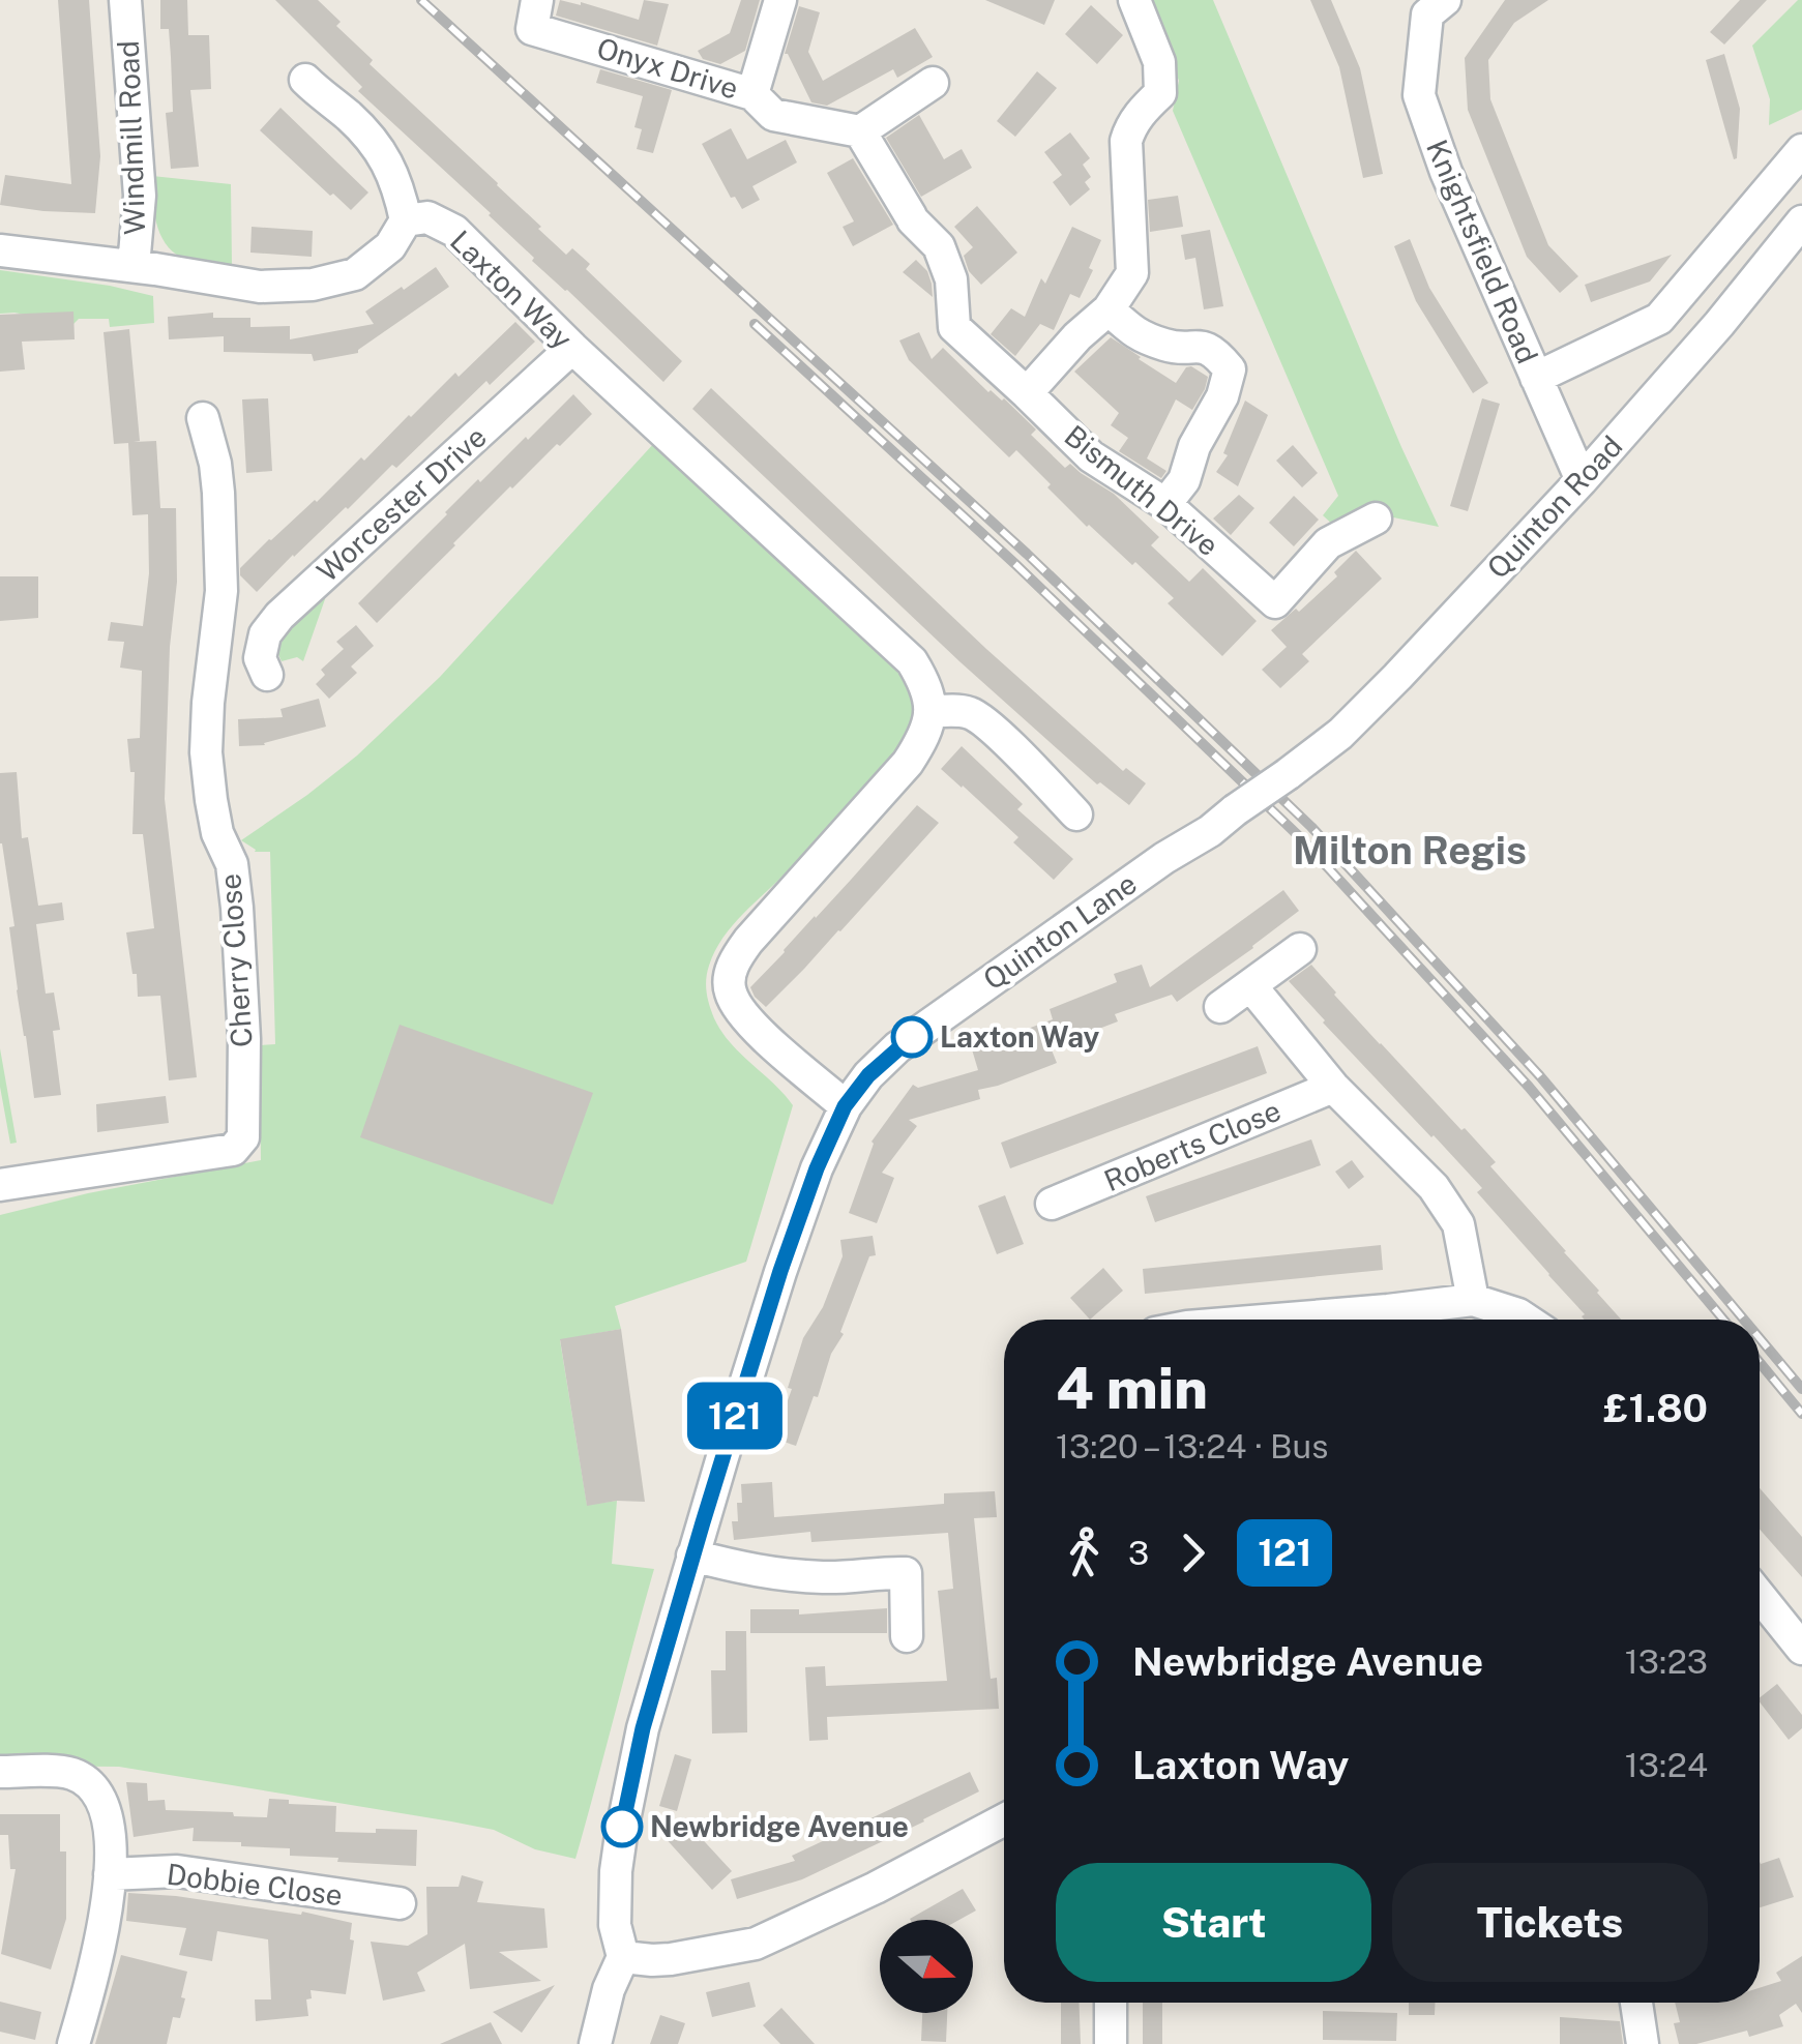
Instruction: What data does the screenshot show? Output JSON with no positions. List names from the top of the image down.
{
  "streets": {
    "street": [
      "Onyx Drive",
      "Windmill Road",
      "Knightsfield Road",
      "Laxton Way",
      "Bismuth Drive",
      "Worcester Drive",
      "Quinton Road",
      "Quinton Lane",
      "Cherry Close",
      "Roberts Close",
      "Dobbie Close"
    ]
  },
  "crossings": [
    ["Onyx Drive", "Bismuth Drive"],
    ["Knightsfield Road", "Quinton Road"],
    ["Laxton Way", "Worcester Drive"],
    ["Quinton Road", "Quinton Lane"]
  ],
  "districts": ["Milton Regis"],
  "places": ["Laxton Way", "Newbridge Avenue"],
  "lines": ["bus line 121"],
  "north": "right",
  "page": {
    "on_map": "121",
    "heading": ["4 min", "13:20 – 13:24 · Bus", "£1.80"],
    "legs": ["3", "121"],
    "list": [
      {
        "name": "Newbridge Avenue",
        "value": "13:23"
      },
      {
        "name": "Laxton Way",
        "value": "13:24"
      }
    ],
    "buttons": ["Start", "Tickets"]
  }
}
